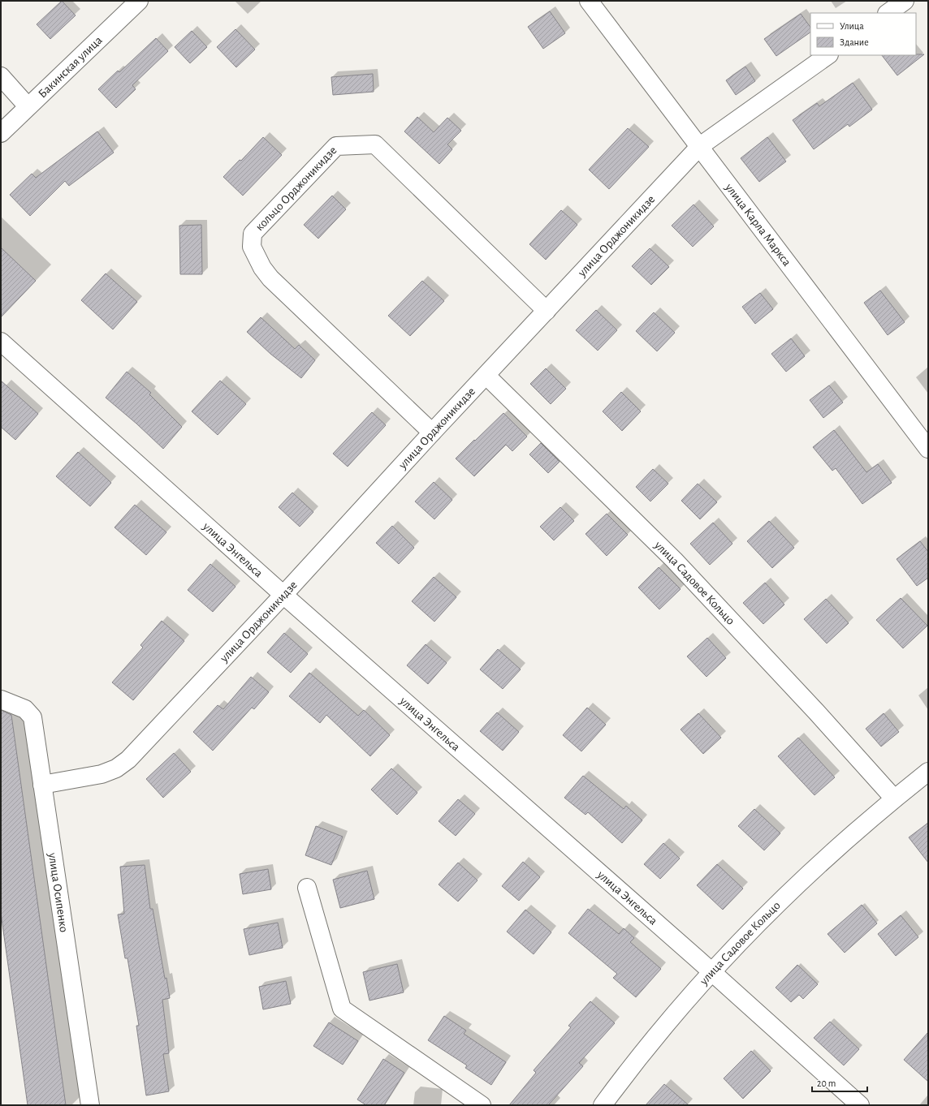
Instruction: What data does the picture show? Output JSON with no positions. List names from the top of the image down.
{
  "streets": {
    "street": [
      "Бакинская улица",
      "кольцо Орджоникидзе",
      "улица Карла Маркса",
      "улица Орджоникидзе",
      "улица Энгельса",
      "улица Садовое Кольцо",
      "улица Осипенко"
    ]
  },
  "crossings": [
    ["кольцо Орджоникидзе", "улица Орджоникидзе"],
    ["улица Карла Маркса", "улица Орджоникидзе"],
    ["улица Орджоникидзе", "улица Энгельса"],
    ["улица Орджоникидзе", "улица Садовое Кольцо"],
    ["улица Орджоникидзе", "улица Осипенко"],
    ["улица Энгельса", "улица Садовое Кольцо"]
  ],
  "legend": ["Улица", "Здание"],
  "scale_bar": "20 m"
}
